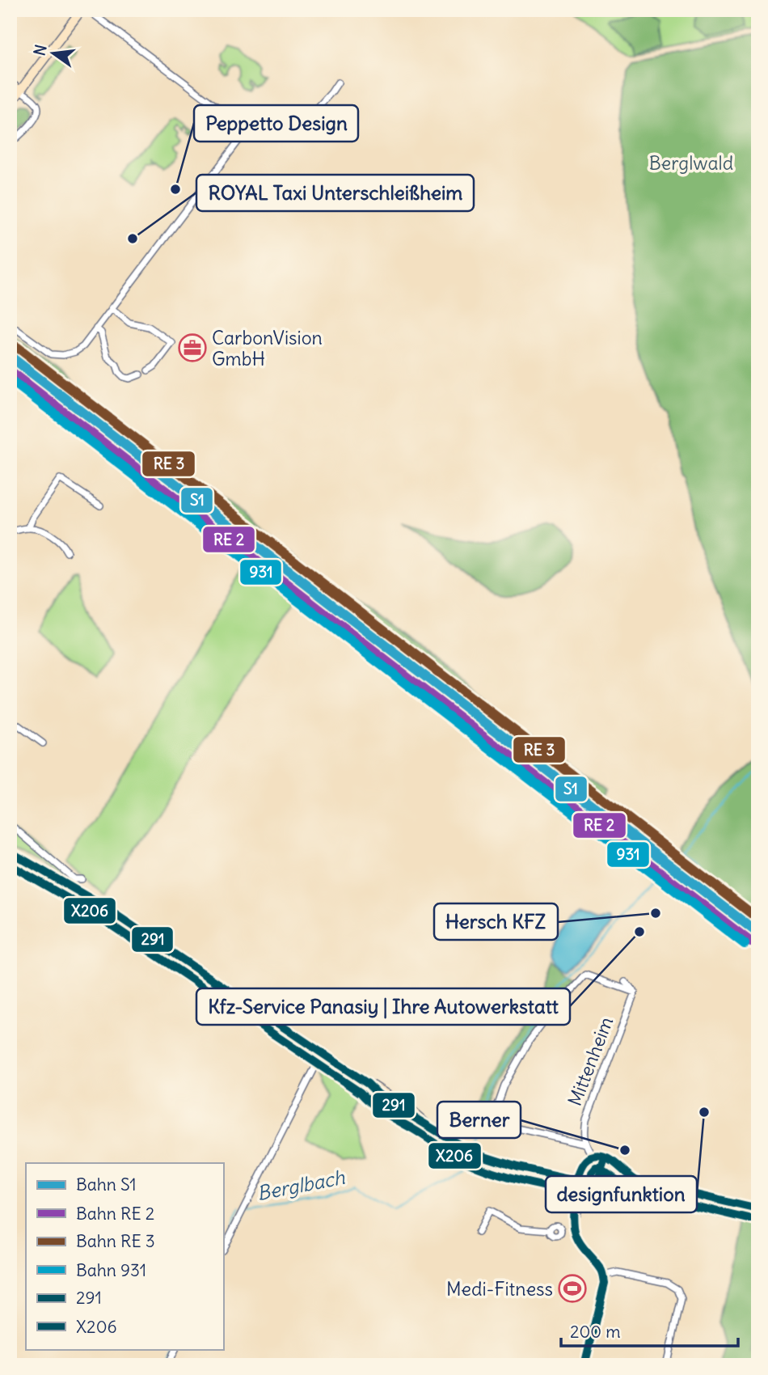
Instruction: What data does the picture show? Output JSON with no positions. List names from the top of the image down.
{
  "streets": {
    "street": ["Mittenheim"]
  },
  "water": ["Berglbach"],
  "parks": ["Berglwald"],
  "places": {
    "other": [
      "Peppetto Design",
      "ROYAL Taxi Unterschleißheim",
      "Hersch KFZ",
      "Kfz-Service Panasiy | Ihre Autowerkstatt",
      "designfunktion",
      "Berner"
    ],
    "office": ["CarbonVision GmbH"],
    "sports": ["Medi-Fitness"]
  },
  "lines": [
    "rail line S1",
    "rail line 931",
    "transit line 291",
    "transit line X206"
  ],
  "legend": [
    "Bahn S1",
    "Bahn RE 2",
    "Bahn RE 3",
    "Bahn 931",
    "291",
    "X206"
  ],
  "scale_bar": "200 m",
  "north": "left"
}
